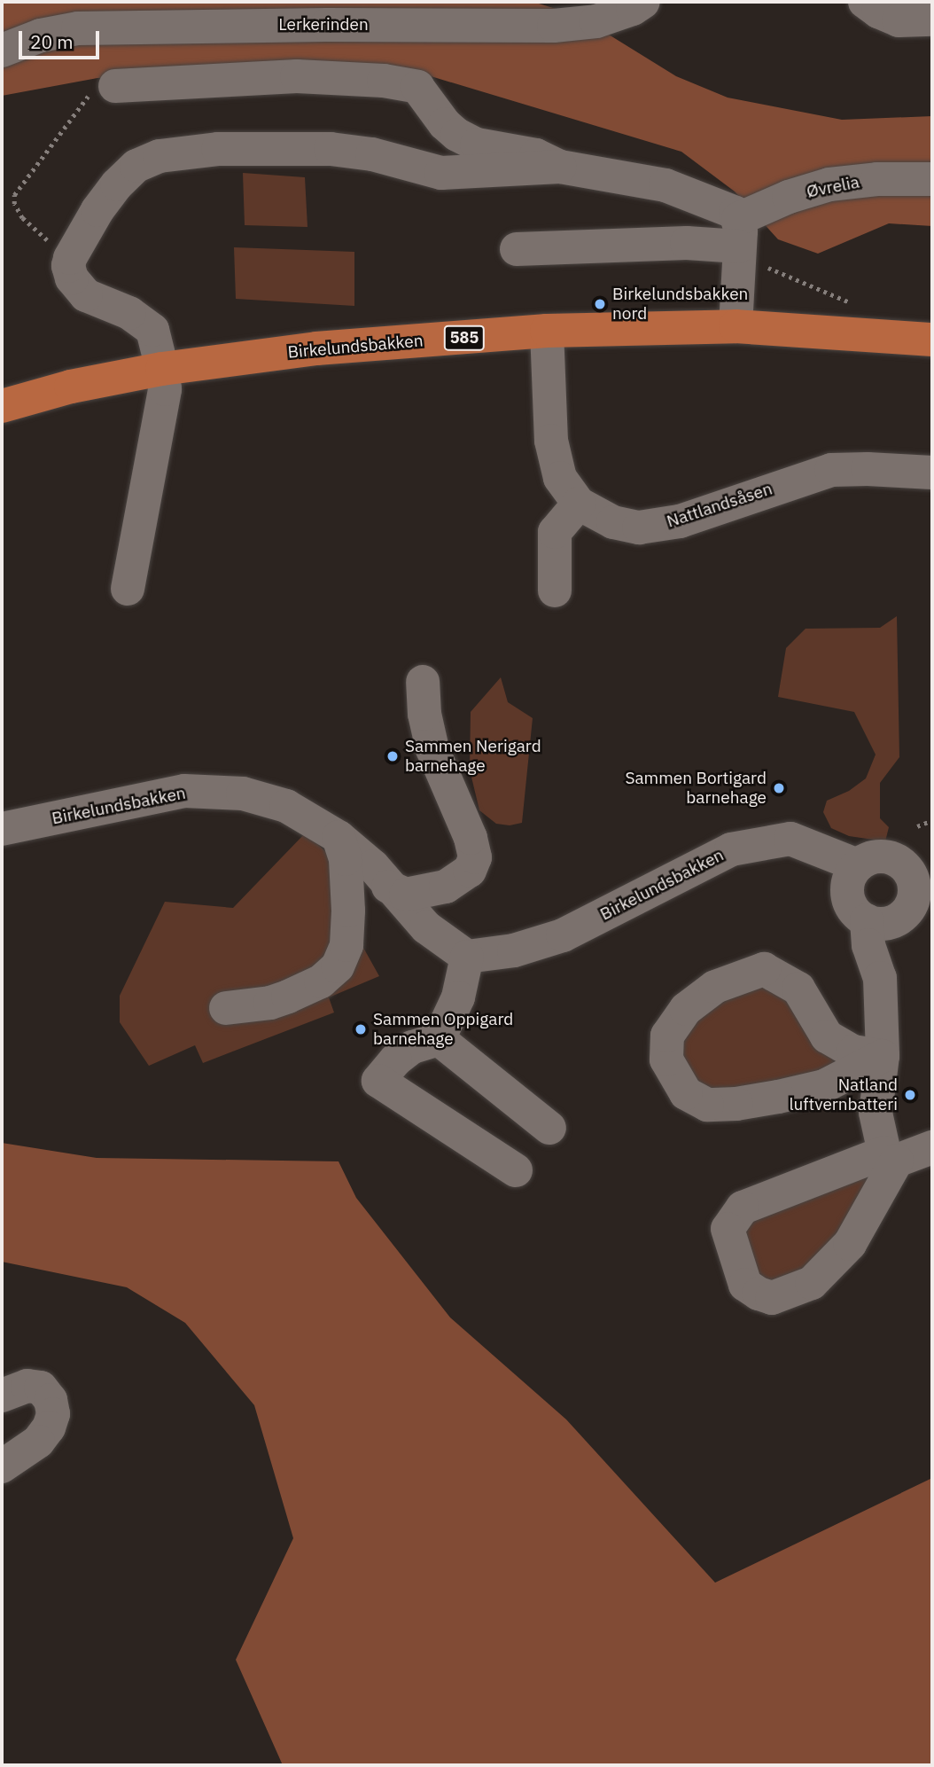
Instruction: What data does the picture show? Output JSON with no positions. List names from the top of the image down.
{
  "streets": {
    "main road": ["585", "Birkelundsbakken"],
    "street": ["Lerkerinden", "Øvrelia", "Nattlandsåsen"]
  },
  "crossings": [
    ["Birkelundsbakken", "Nattlandsåsen"]
  ],
  "places": [
    "Birkelundsbakken nord",
    "Sammen Nerigard barnehage",
    "Sammen Bortigard barnehage",
    "Sammen Oppigard barnehage",
    "Natland luftvernbatteri"
  ],
  "scale_bar": "20 m"
}
